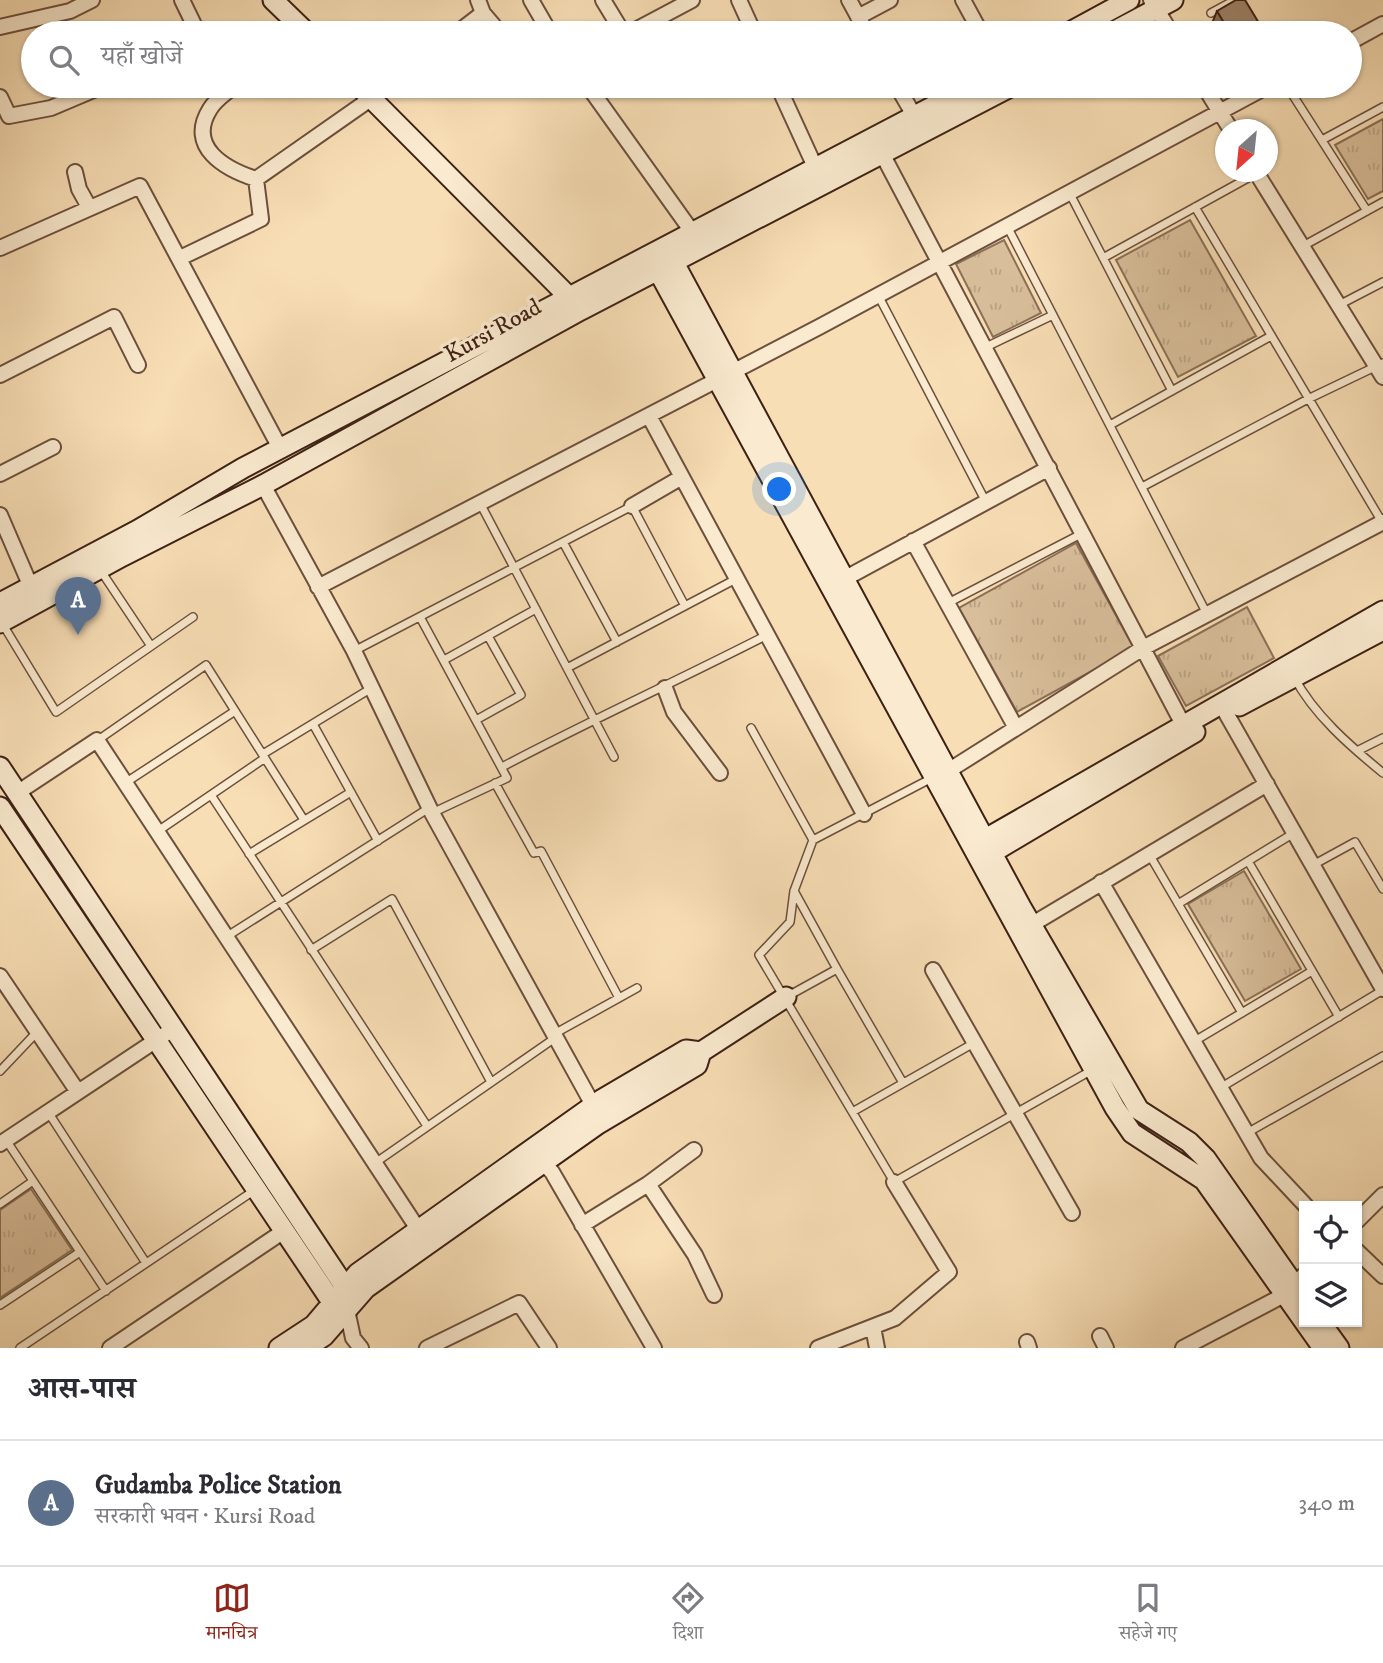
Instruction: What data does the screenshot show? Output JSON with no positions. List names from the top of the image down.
{
  "streets": {
    "street": ["Kursi Road"]
  },
  "north": "bottom left",
  "page": {
    "search": "यहाँ खोजें",
    "pins": "A",
    "heading": "आस-पास",
    "list": [
      {
        "mark": "A",
        "name": "Gudamba Police Station",
        "note": "सरकारी भवन · Kursi Road",
        "value": "340 m"
      }
    ],
    "nav": ["मानचित्र", "दिशा", "सहेजे गए"]
  }
}
